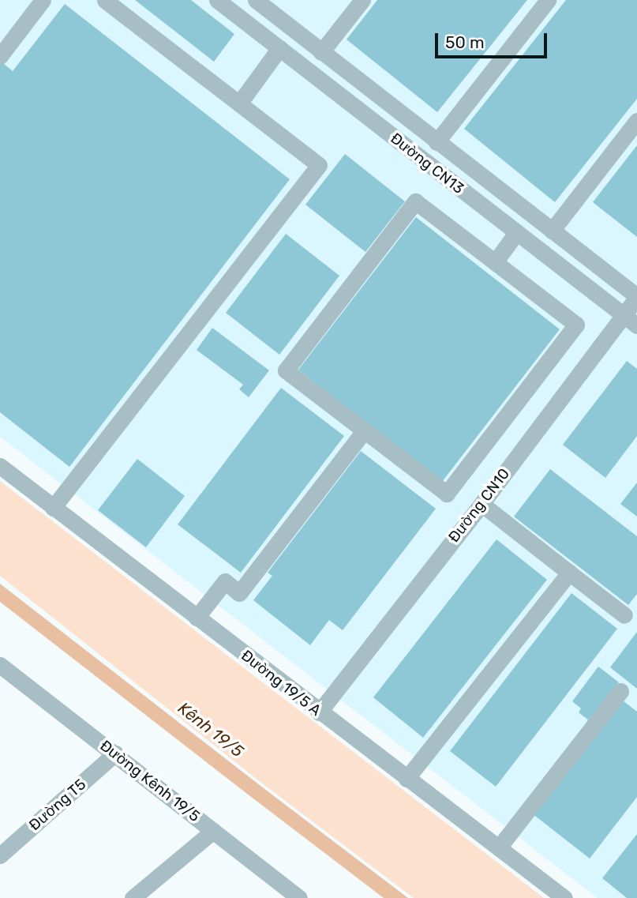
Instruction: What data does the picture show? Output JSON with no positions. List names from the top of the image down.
{
  "streets": {
    "street": [
      "Đường CN13",
      "Đường CN10",
      "Đường 19/5 A",
      "Đường Kênh 19/5",
      "Đường T5"
    ]
  },
  "crossings": [
    ["Đường CN13", "Đường CN10"],
    ["Đường CN10", "Đường 19/5 A"],
    ["Đường Kênh 19/5", "Đường T5"]
  ],
  "water": ["Kênh 19/5"],
  "scale_bar": "50 m"
}
